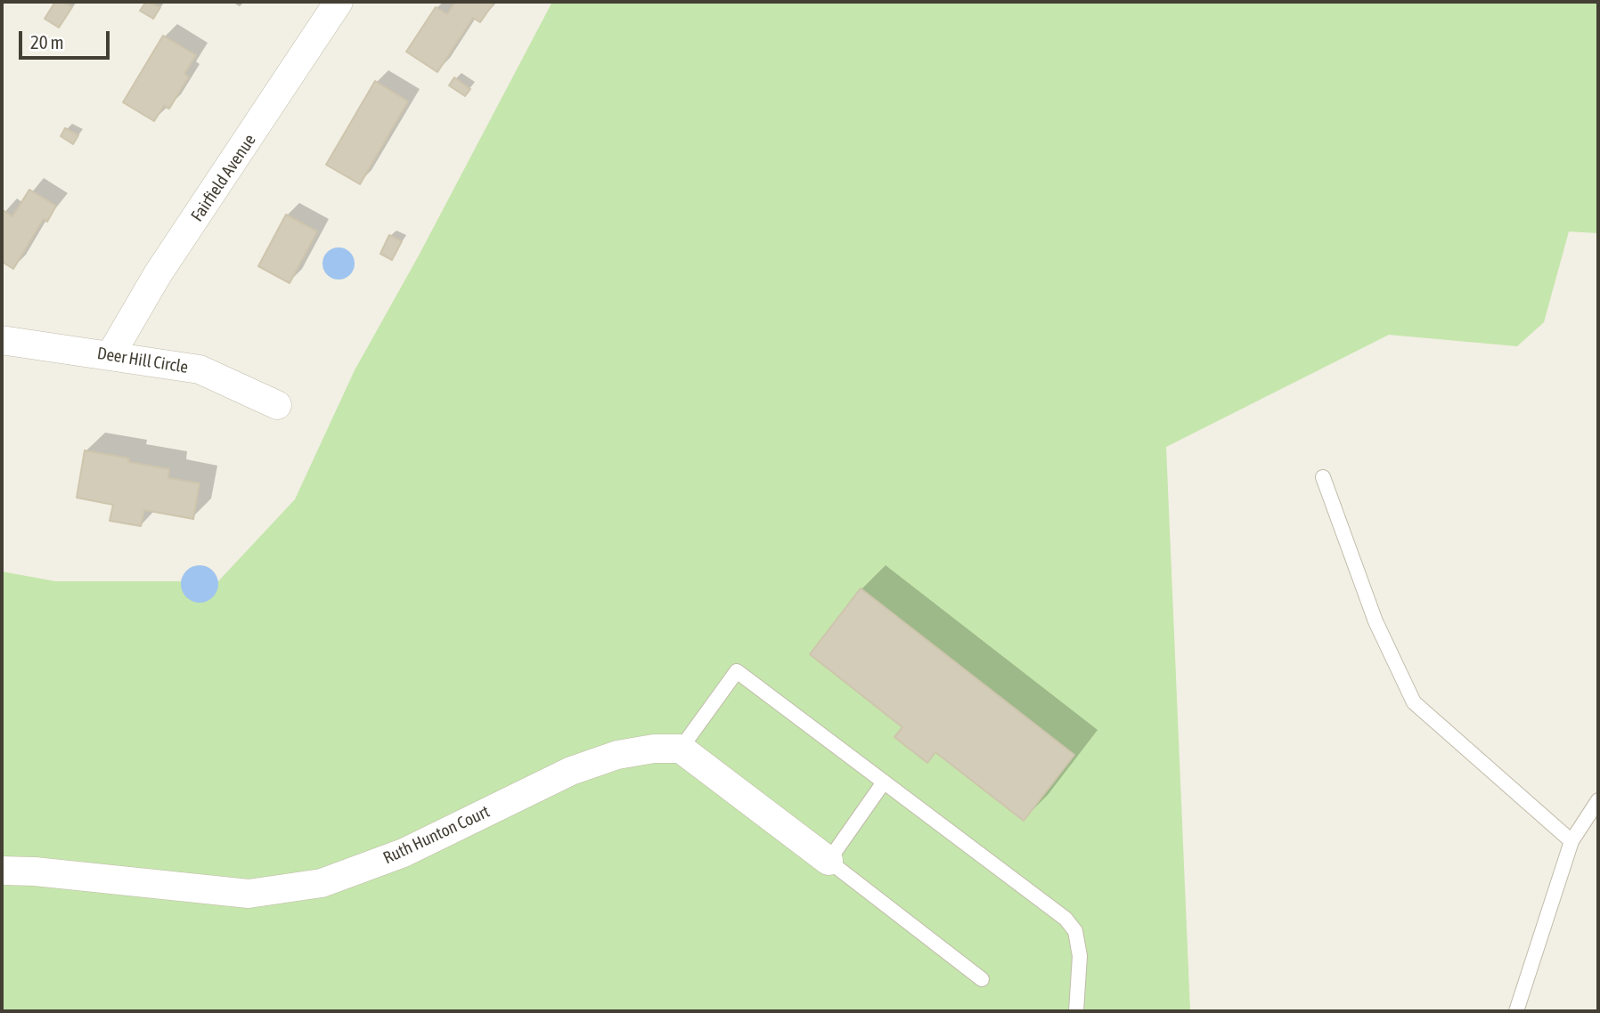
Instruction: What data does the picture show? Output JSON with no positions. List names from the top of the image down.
{
  "streets": {
    "street": ["Fairfield Avenue", "Deer Hill Circle", "Ruth Hunton Court"]
  },
  "crossings": [
    ["Fairfield Avenue", "Deer Hill Circle"]
  ],
  "scale_bar": "20 m"
}
